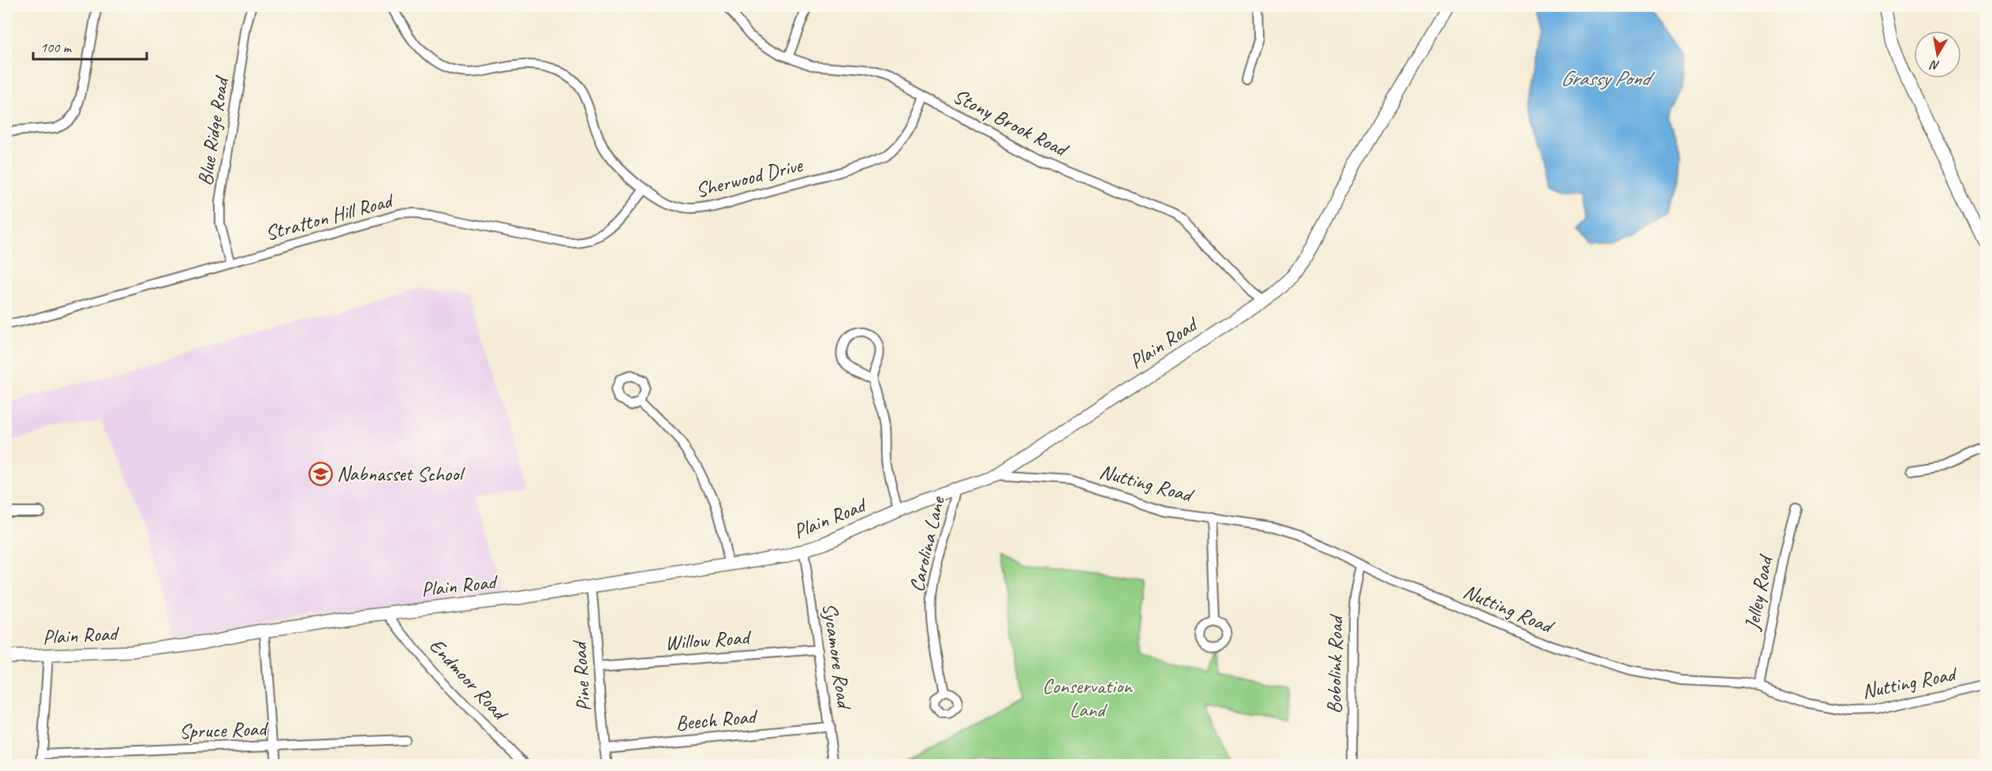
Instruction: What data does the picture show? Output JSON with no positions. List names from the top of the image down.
{
  "streets": {
    "main road": ["Plain Road"],
    "street": [
      "Stony Brook Road",
      "Blue Ridge Road",
      "Sherwood Drive",
      "Stratton Hill Road",
      "Nutting Road",
      "Carolina Lane",
      "Jelley Road",
      "Willow Road",
      "Sycamore Road",
      "Bobolink Road",
      "Pine Road",
      "Endmoor Road",
      "Beech Road",
      "Spruce Road"
    ]
  },
  "crossings": [
    ["Stony Brook Road", "Sherwood Drive"],
    ["Stony Brook Road", "Plain Road"],
    ["Blue Ridge Road", "Stratton Hill Road"],
    ["Sherwood Drive", "Stratton Hill Road"],
    ["Plain Road", "Nutting Road"],
    ["Plain Road", "Carolina Lane"],
    ["Plain Road", "Sycamore Road"],
    ["Plain Road", "Pine Road"],
    ["Plain Road", "Endmoor Road"],
    ["Nutting Road", "Jelley Road"],
    ["Nutting Road", "Bobolink Road"],
    ["Willow Road", "Sycamore Road"],
    ["Willow Road", "Pine Road"],
    ["Sycamore Road", "Beech Road"],
    ["Pine Road", "Beech Road"]
  ],
  "water": ["Grassy Pond"],
  "parks": ["Conservation Land"],
  "places": {
    "school or university": ["Nabnasset School"]
  },
  "scale_bar": "100 m",
  "north": "bottom"
}
